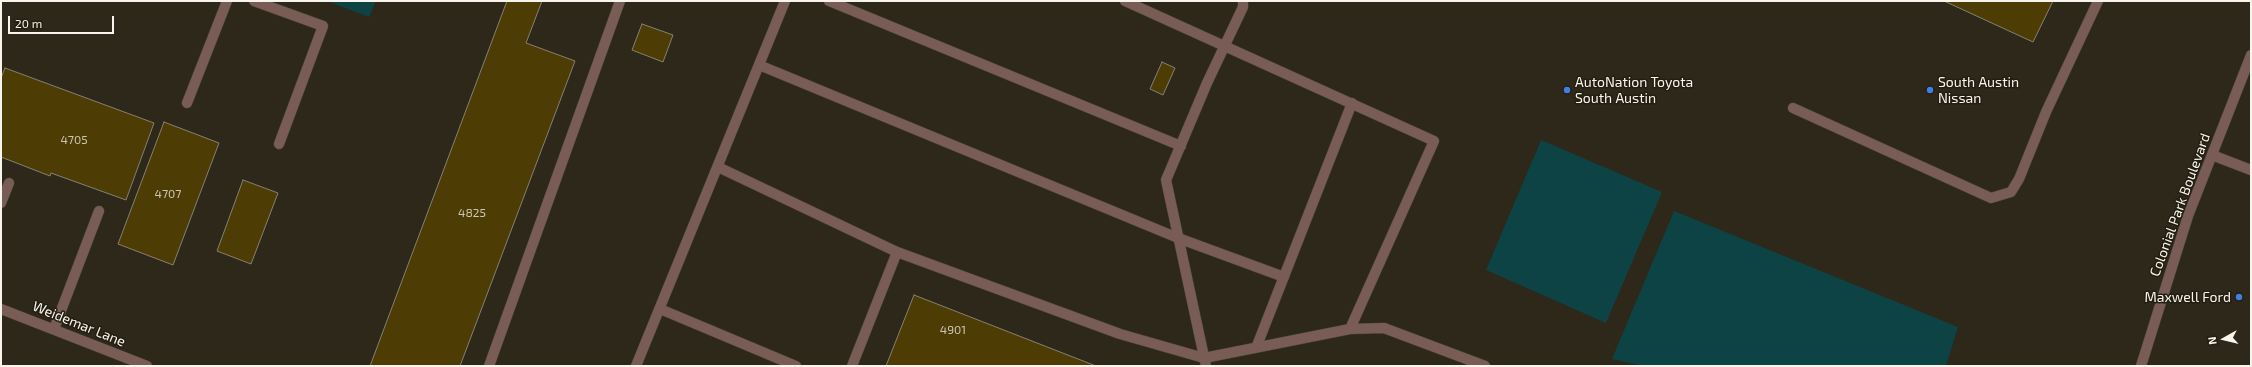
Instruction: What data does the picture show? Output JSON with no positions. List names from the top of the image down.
{
  "streets": {
    "street": ["Colonial Park Boulevard", "Weidemar Lane"]
  },
  "places": ["AutoNation Toyota South Austin", "South Austin Nissan", "Maxwell Ford"],
  "house_numbers": [
    "4705",
    "4707",
    "4825",
    "4901"
  ],
  "scale_bar": "20 m",
  "north": "left"
}
